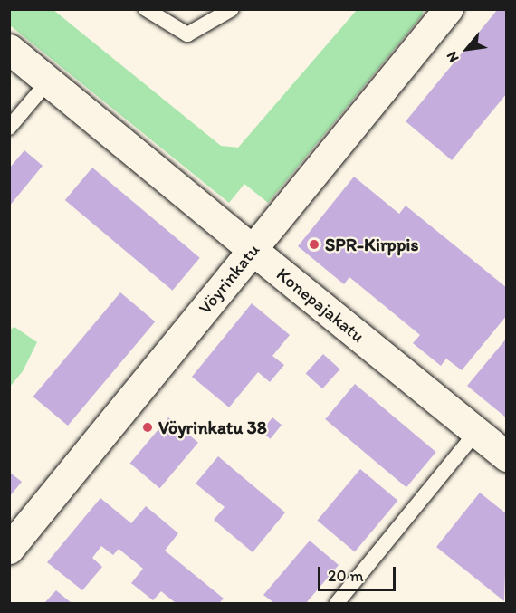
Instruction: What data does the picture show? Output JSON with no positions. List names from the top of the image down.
{
  "streets": {
    "main road": ["Vöyrinkatu", "Konepajakatu"]
  },
  "crossings": [
    ["Vöyrinkatu", "Konepajakatu"]
  ],
  "places": ["SPR-Kirppis", "Vöyrinkatu 38"],
  "scale_bar": "20 m",
  "north": "bottom left"
}
